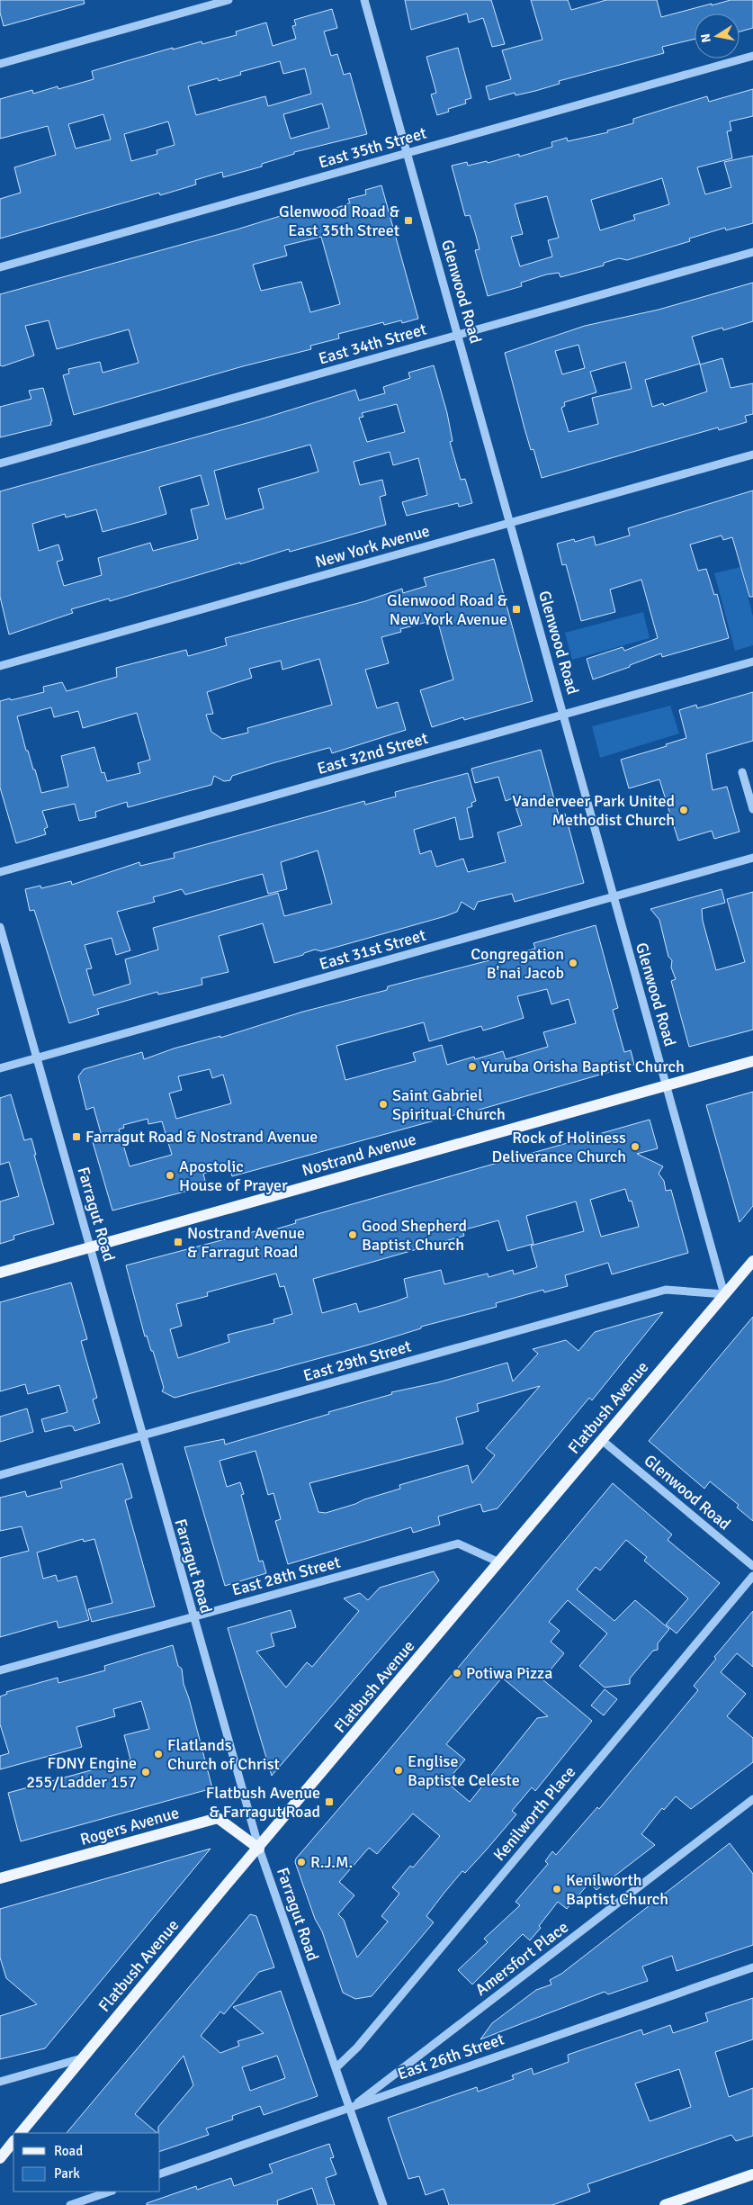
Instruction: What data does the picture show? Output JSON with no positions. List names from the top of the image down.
{
  "streets": {
    "main road": ["Nostrand Avenue", "Flatbush Avenue", "Rogers Avenue"],
    "street": [
      "East 35th Street",
      "Glenwood Road",
      "East 34th Street",
      "New York Avenue",
      "East 32nd Street",
      "East 31st Street",
      "Farragut Road",
      "East 29th Street",
      "East 28th Street",
      "Kenilworth Place",
      "Amersfort Place",
      "East 26th Street"
    ]
  },
  "crossings": [
    ["East 35th Street", "Glenwood Road"],
    ["Glenwood Road", "East 34th Street"],
    ["Glenwood Road", "New York Avenue"],
    ["Glenwood Road", "East 32nd Street"],
    ["Glenwood Road", "East 31st Street"],
    ["Glenwood Road", "Nostrand Avenue"],
    ["Glenwood Road", "East 29th Street"],
    ["Glenwood Road", "Flatbush Avenue"],
    ["East 31st Street", "Farragut Road"],
    ["Nostrand Avenue", "Farragut Road"],
    ["Farragut Road", "East 29th Street"],
    ["Farragut Road", "Flatbush Avenue"],
    ["Farragut Road", "East 28th Street"],
    ["Farragut Road", "Kenilworth Place"],
    ["Farragut Road", "Rogers Avenue"],
    ["Farragut Road", "Amersfort Place"],
    ["Farragut Road", "East 26th Street"],
    ["East 29th Street", "Flatbush Avenue"],
    ["Flatbush Avenue", "East 28th Street"],
    ["Flatbush Avenue", "Rogers Avenue"],
    ["Amersfort Place", "East 26th Street"]
  ],
  "places": {
    "transit": [
      "Glenwood Road & East 35th Street",
      "Glenwood Road & New York Avenue",
      "Farragut Road & Nostrand Avenue",
      "Nostrand Avenue & Farragut Road",
      "Flatbush Avenue & Farragut Road"
    ],
    "other": [
      "Vanderveer Park United Methodist Church",
      "Congregation B'nai Jacob",
      "Yuruba Orisha Baptist Church",
      "Saint Gabriel Spiritual Church",
      "Rock of Holiness Deliverance Church",
      "Apostolic House of Prayer",
      "Good Shepherd Baptist Church",
      "Potiwa Pizza",
      "Flatlands Church of Christ",
      "Englise Baptiste Celeste",
      "FDNY Engine 255/Ladder 157",
      "R.J.M.",
      "Kenilworth Baptist Church"
    ]
  },
  "legend": ["Road", "Park"],
  "north": "left"
}
